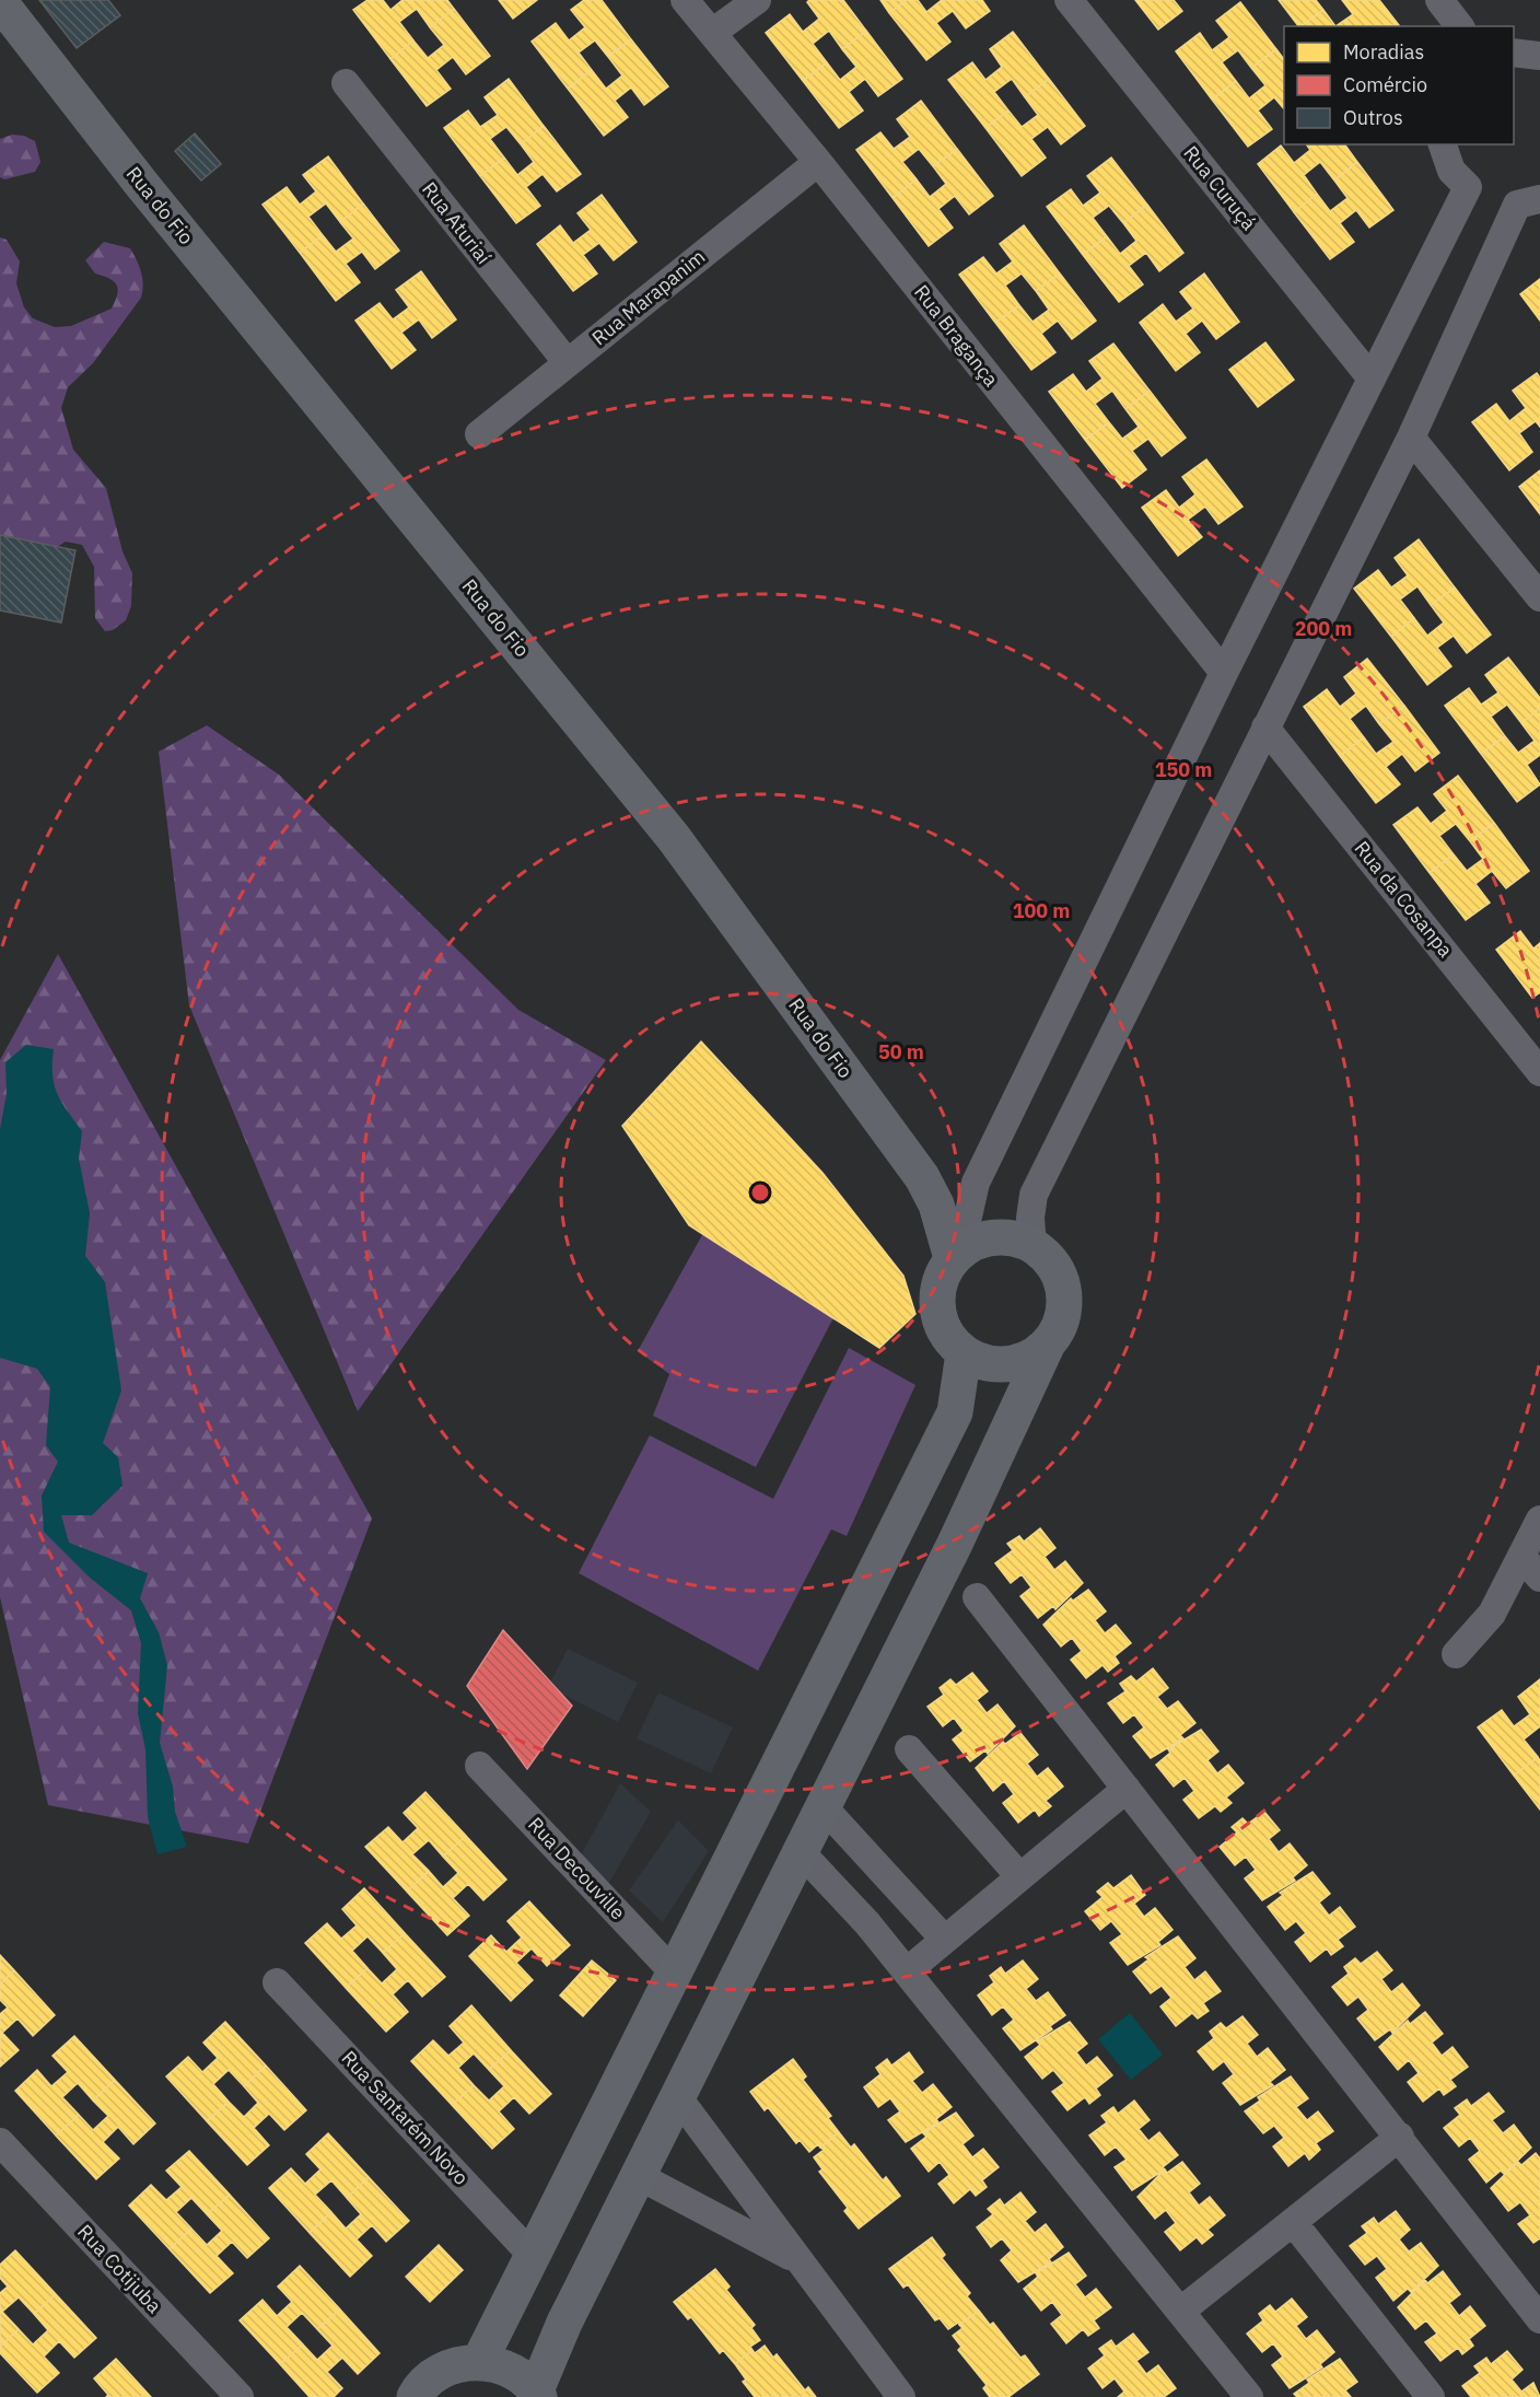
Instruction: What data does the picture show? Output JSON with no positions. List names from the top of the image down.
{
  "streets": {
    "street": [
      "Rua Curuçá",
      "Rua do Fio",
      "Rua Aturiaí",
      "Rua Marapanim",
      "Rua Bragança",
      "Rua da Cosanpa",
      "Rua Decouville",
      "Rua Santarém Novo",
      "Rua Cotijuba"
    ]
  },
  "crossings": [
    ["Rua Aturiaí", "Rua Marapanim"],
    ["Rua Marapanim", "Rua Bragança"]
  ],
  "legend": ["Moradias", "Comércio", "Outros"],
  "rings": [
    "200 m",
    "150 m",
    "100 m",
    "50 m"
  ]
}
